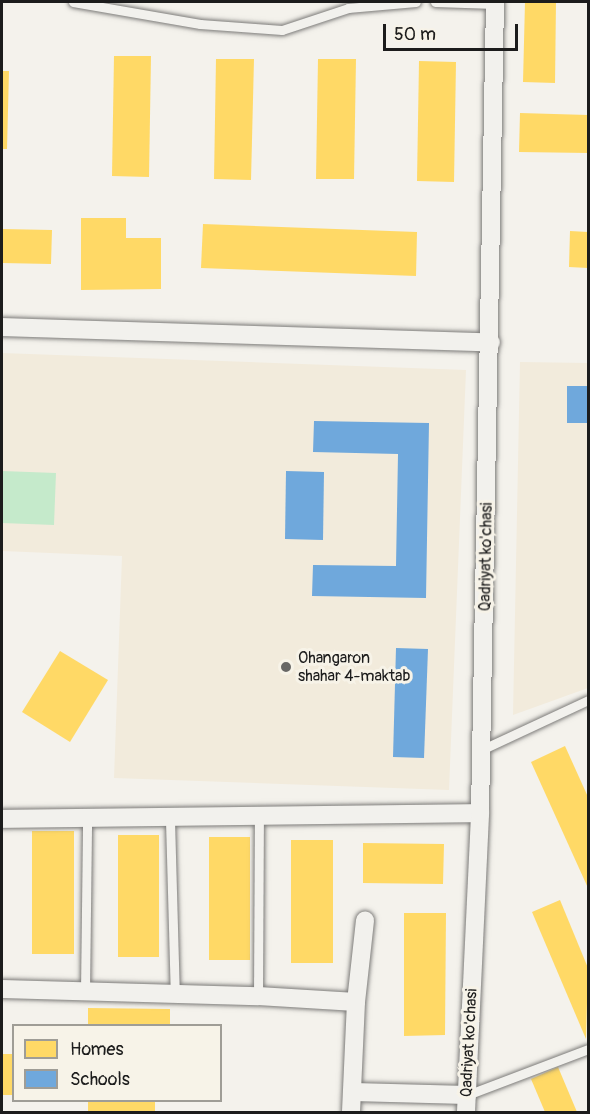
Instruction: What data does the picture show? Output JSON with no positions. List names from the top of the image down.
{
  "streets": {
    "street": ["Qadriyat ko'chasi"]
  },
  "places": ["Ohangaron shahar 4-maktab"],
  "legend": ["Homes", "Schools"],
  "scale_bar": "50 m"
}
